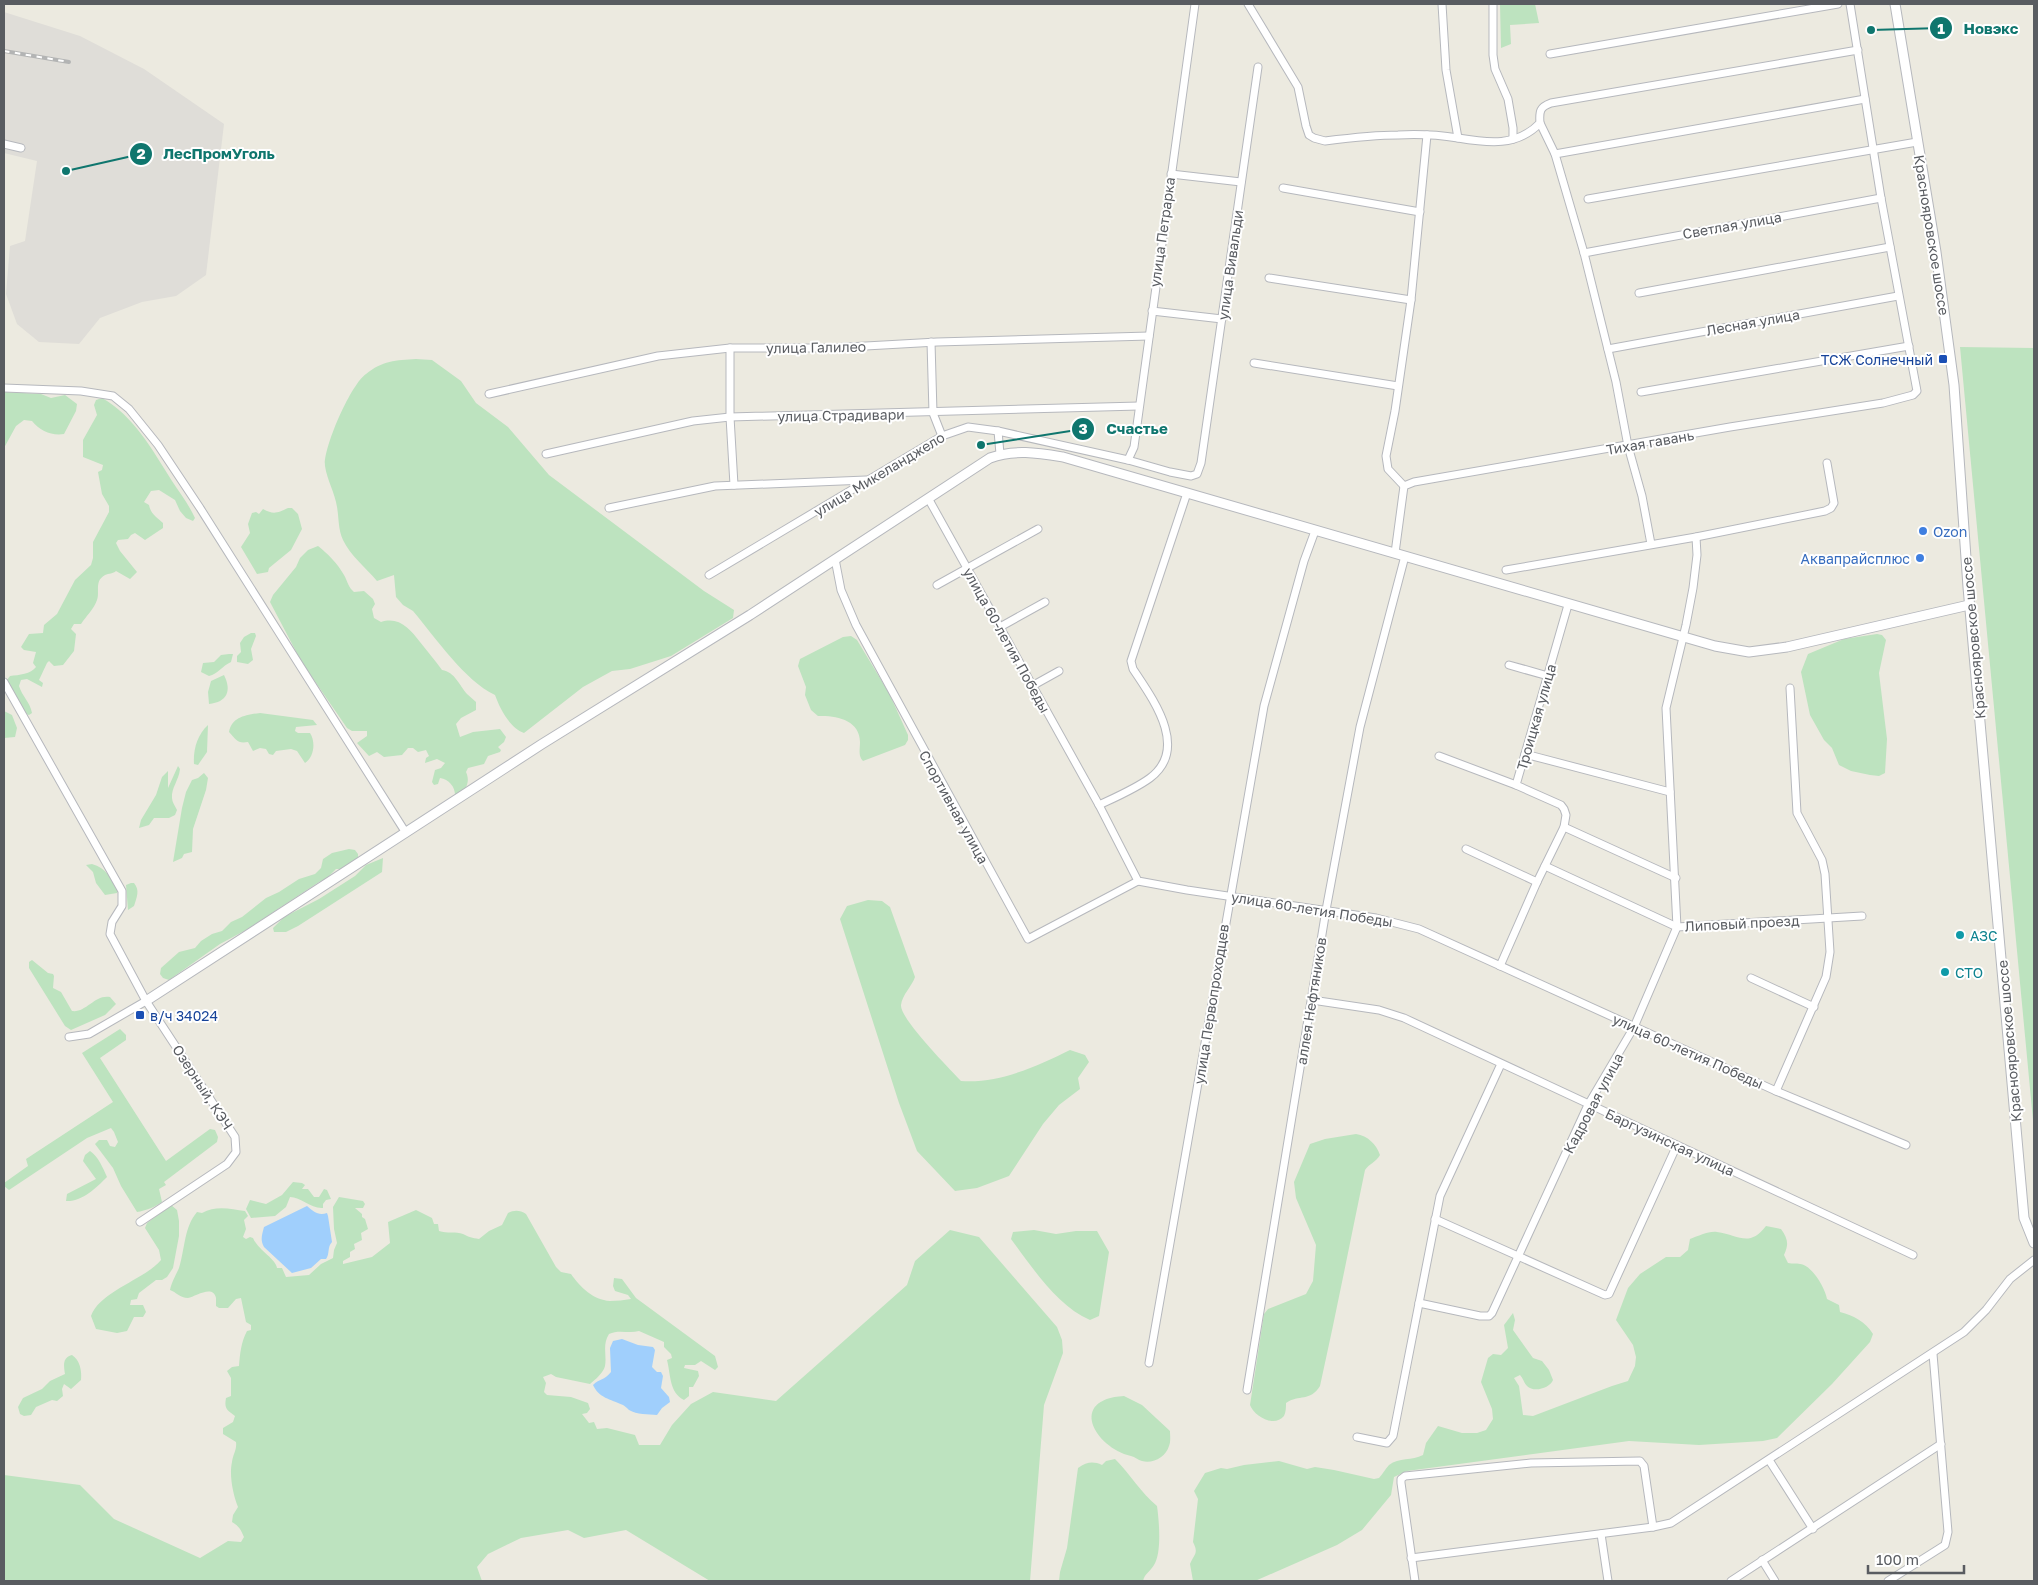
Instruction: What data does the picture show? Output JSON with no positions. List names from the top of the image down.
{
  "streets": {
    "street": [
      "Светлая улица",
      "улица Петрарка",
      "Краснояровское шоссе",
      "улица Вивальди",
      "Лесная улица",
      "улица Галилео",
      "улица Страдивари",
      "Тихая гавань",
      "улица Микеланджело",
      "улица 60-летия Победы",
      "Троицкая улица",
      "Спортивная улица",
      "Липовый проезд",
      "аллея Нефтяников",
      "улица Первопроходцев",
      "Озерный, КЭЧ",
      "Кадровая улица",
      "Баргузинская улица"
    ]
  },
  "crossings": [
    ["Светлая улица", "Тихая гавань"],
    ["улица Петрарка", "улица Галилео"],
    ["улица Петрарка", "улица Страдивари"],
    ["улица Петрарка", "улица Микеланджело"],
    ["улица Вивальди", "улица Микеланджело"],
    ["Лесная улица", "Тихая гавань"],
    ["улица 60-летия Победы", "Спортивная улица"],
    ["улица 60-летия Победы", "аллея Нефтяников"],
    ["улица 60-летия Победы", "улица Первопроходцев"],
    ["улица 60-летия Победы", "Кадровая улица"],
    ["Липовый проезд", "Кадровая улица"],
    ["аллея Нефтяников", "Баргузинская улица"],
    ["Кадровая улица", "Баргузинская улица"]
  ],
  "places": {
    "other": [
      "Новэкс",
      "ЛесПромУголь",
      "Счастье",
      "Ozon",
      "Аквапрайсплюс",
      "АЗС",
      "СТО"
    ],
    "transit": ["ТСЖ Солнечный", "в/ч 34024"]
  },
  "scale_bar": "100 m"
}
